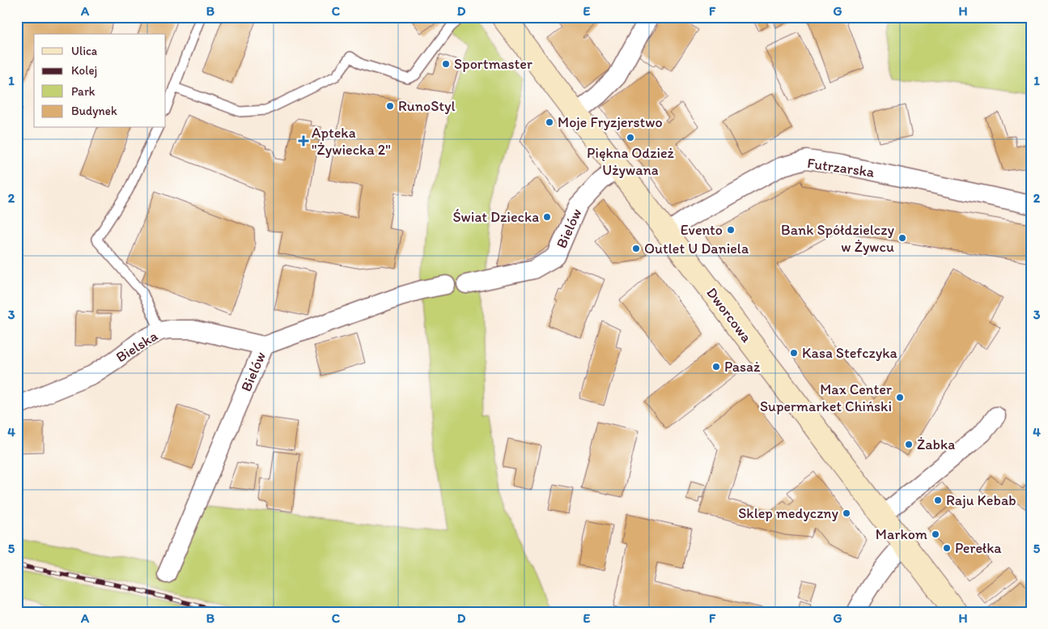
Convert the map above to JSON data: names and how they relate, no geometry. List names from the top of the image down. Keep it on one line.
{"streets":{"street":["Futrzarska","Bielów","Dworcowa","Bielska"]},"crossings":[["Futrzarska","Dworcowa"],["Bielów","Dworcowa"],["Bielów","Bielska"]],"places":{"other":["Sportmaster","RunoStyl","Moje Fryzjerstwo","Piękna Odzież Używana","Świat Dziecka","Evento","Bank Spółdzielczy w Żywcu","Outlet U Daniela","Kasa Stefczyka","Pasaż","Max Center Supermarket Chiński","Żabka","Raju Kebab","Sklep medyczny","Markom","Perełka"],"health":["Apteka \"Żywiecka 2\""]},"legend":["Ulica","Kolej","Park","Budynek"],"grid":{"columns":["A","B","C","D","E","F","G","H"],"rows":["1","2","3","4","5"]}}
